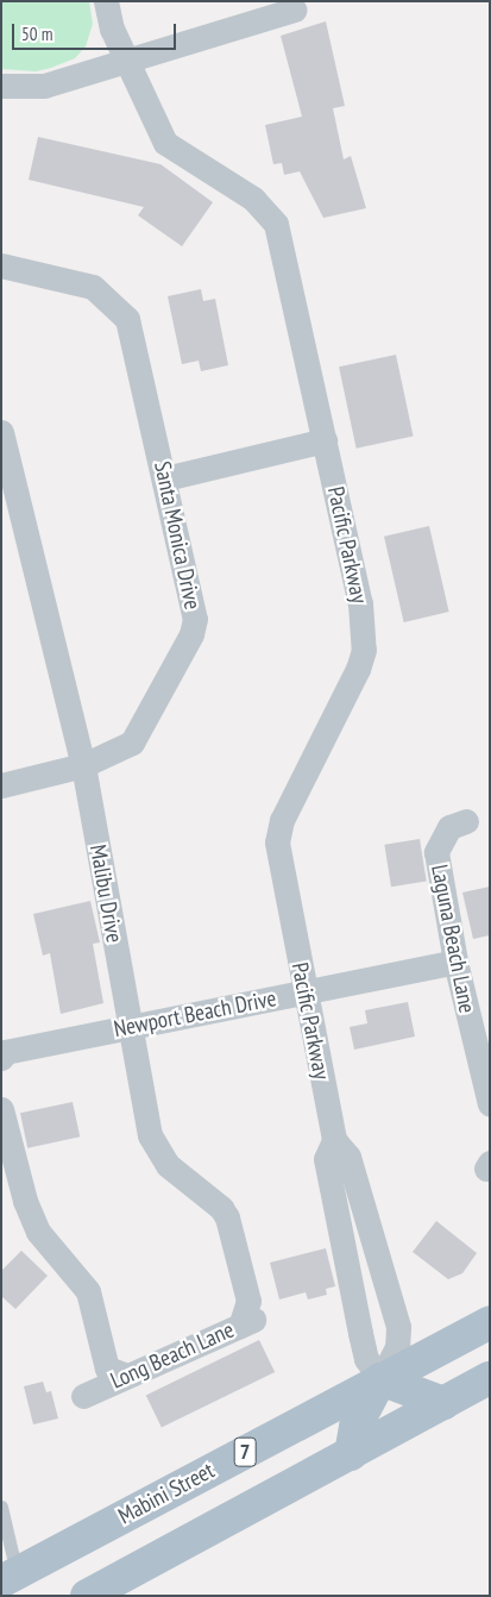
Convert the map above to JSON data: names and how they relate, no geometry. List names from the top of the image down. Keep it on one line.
{"streets":{"main road":["7","Mabini Street"],"street":["Santa Monica Drive","Pacific Parkway","Malibu Drive","Laguna Beach Lane","Newport Beach Drive","Long Beach Lane"]},"crossings":[["Santa Monica Drive","Malibu Drive"],["Pacific Parkway","Newport Beach Drive"],["Pacific Parkway","Mabini Street"],["Malibu Drive","Newport Beach Drive"],["Malibu Drive","Long Beach Lane"],["Laguna Beach Lane","Newport Beach Drive"]],"scale_bar":"50 m"}
